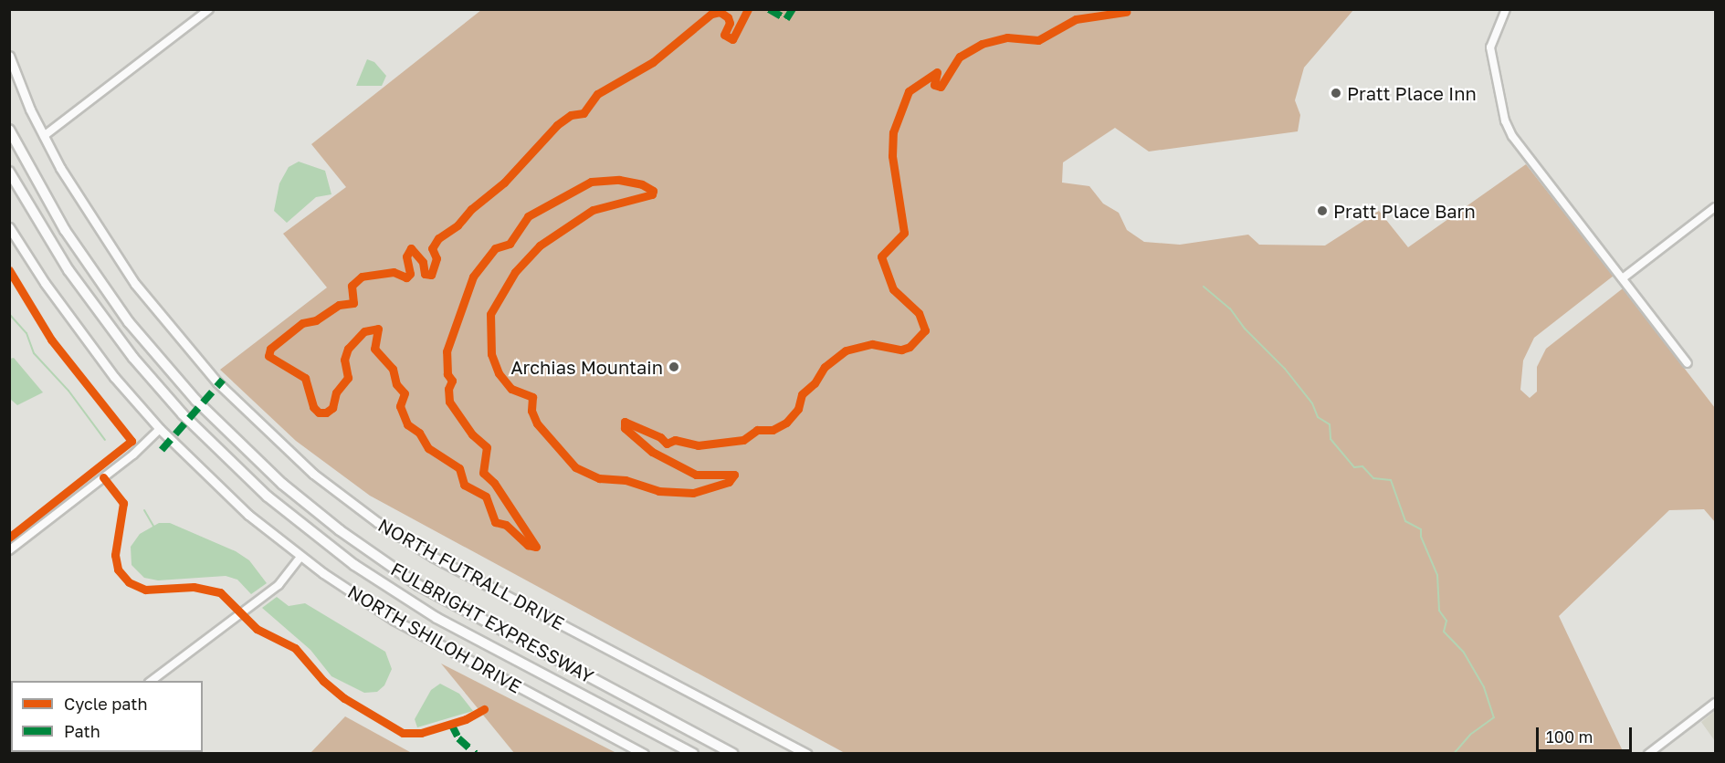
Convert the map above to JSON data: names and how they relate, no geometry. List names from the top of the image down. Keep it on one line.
{"streets":{"highway":["FULBRIGHT EXPRESSWAY"],"main road":["NORTH FUTRALL DRIVE","NORTH SHILOH DRIVE"]},"places":["Pratt Place Inn","Pratt Place Barn","Archias Mountain"],"legend":["Cycle path","Path"],"scale_bar":"100 m"}
